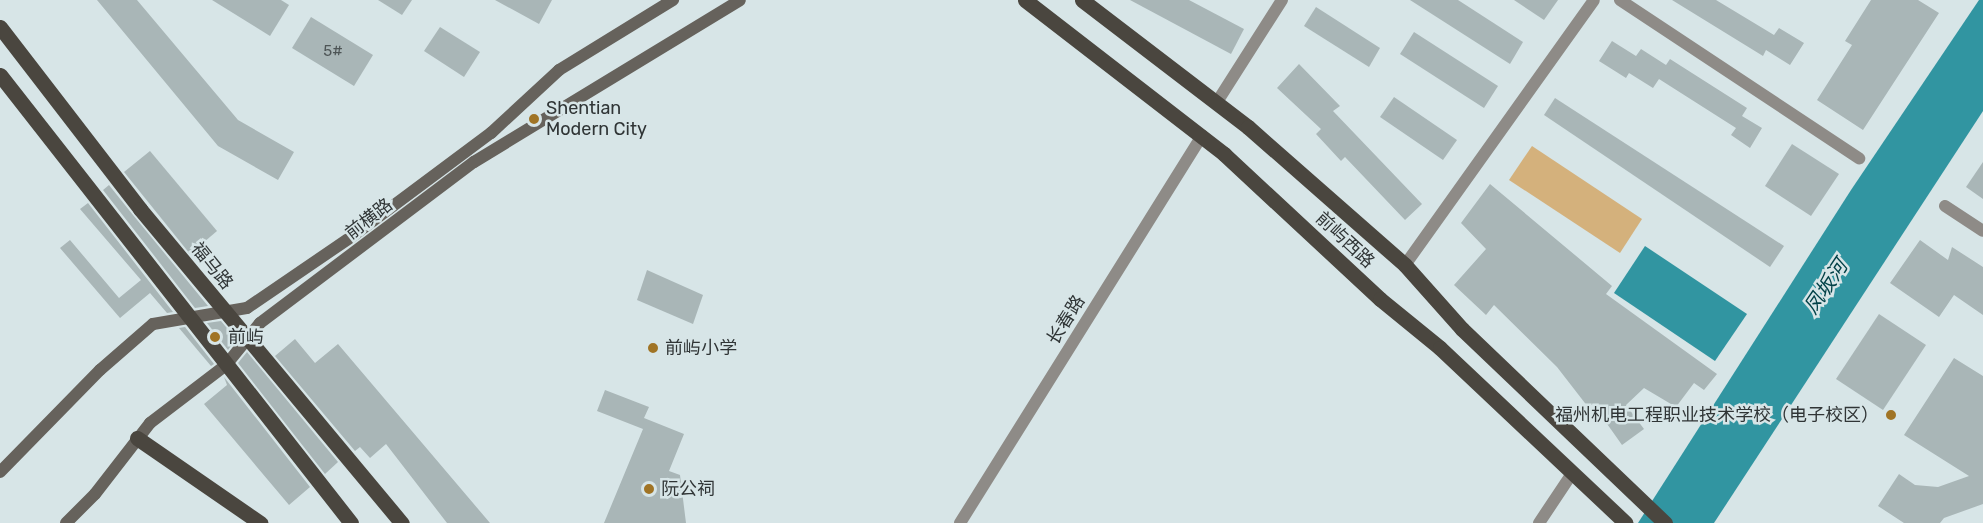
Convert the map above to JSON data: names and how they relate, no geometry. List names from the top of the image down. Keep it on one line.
{"streets":{"main road":["前横路","前屿西路","福马路"],"street":["长春路"]},"crossings":[["前横路","福马路"],["前屿西路","长春路"]],"water":["凤坂河"],"places":["Shentian Modern City","前屿","前屿小学","福州机电工程职业技术学校（电子校区）","阮公祠"],"house_numbers":["5#"]}
